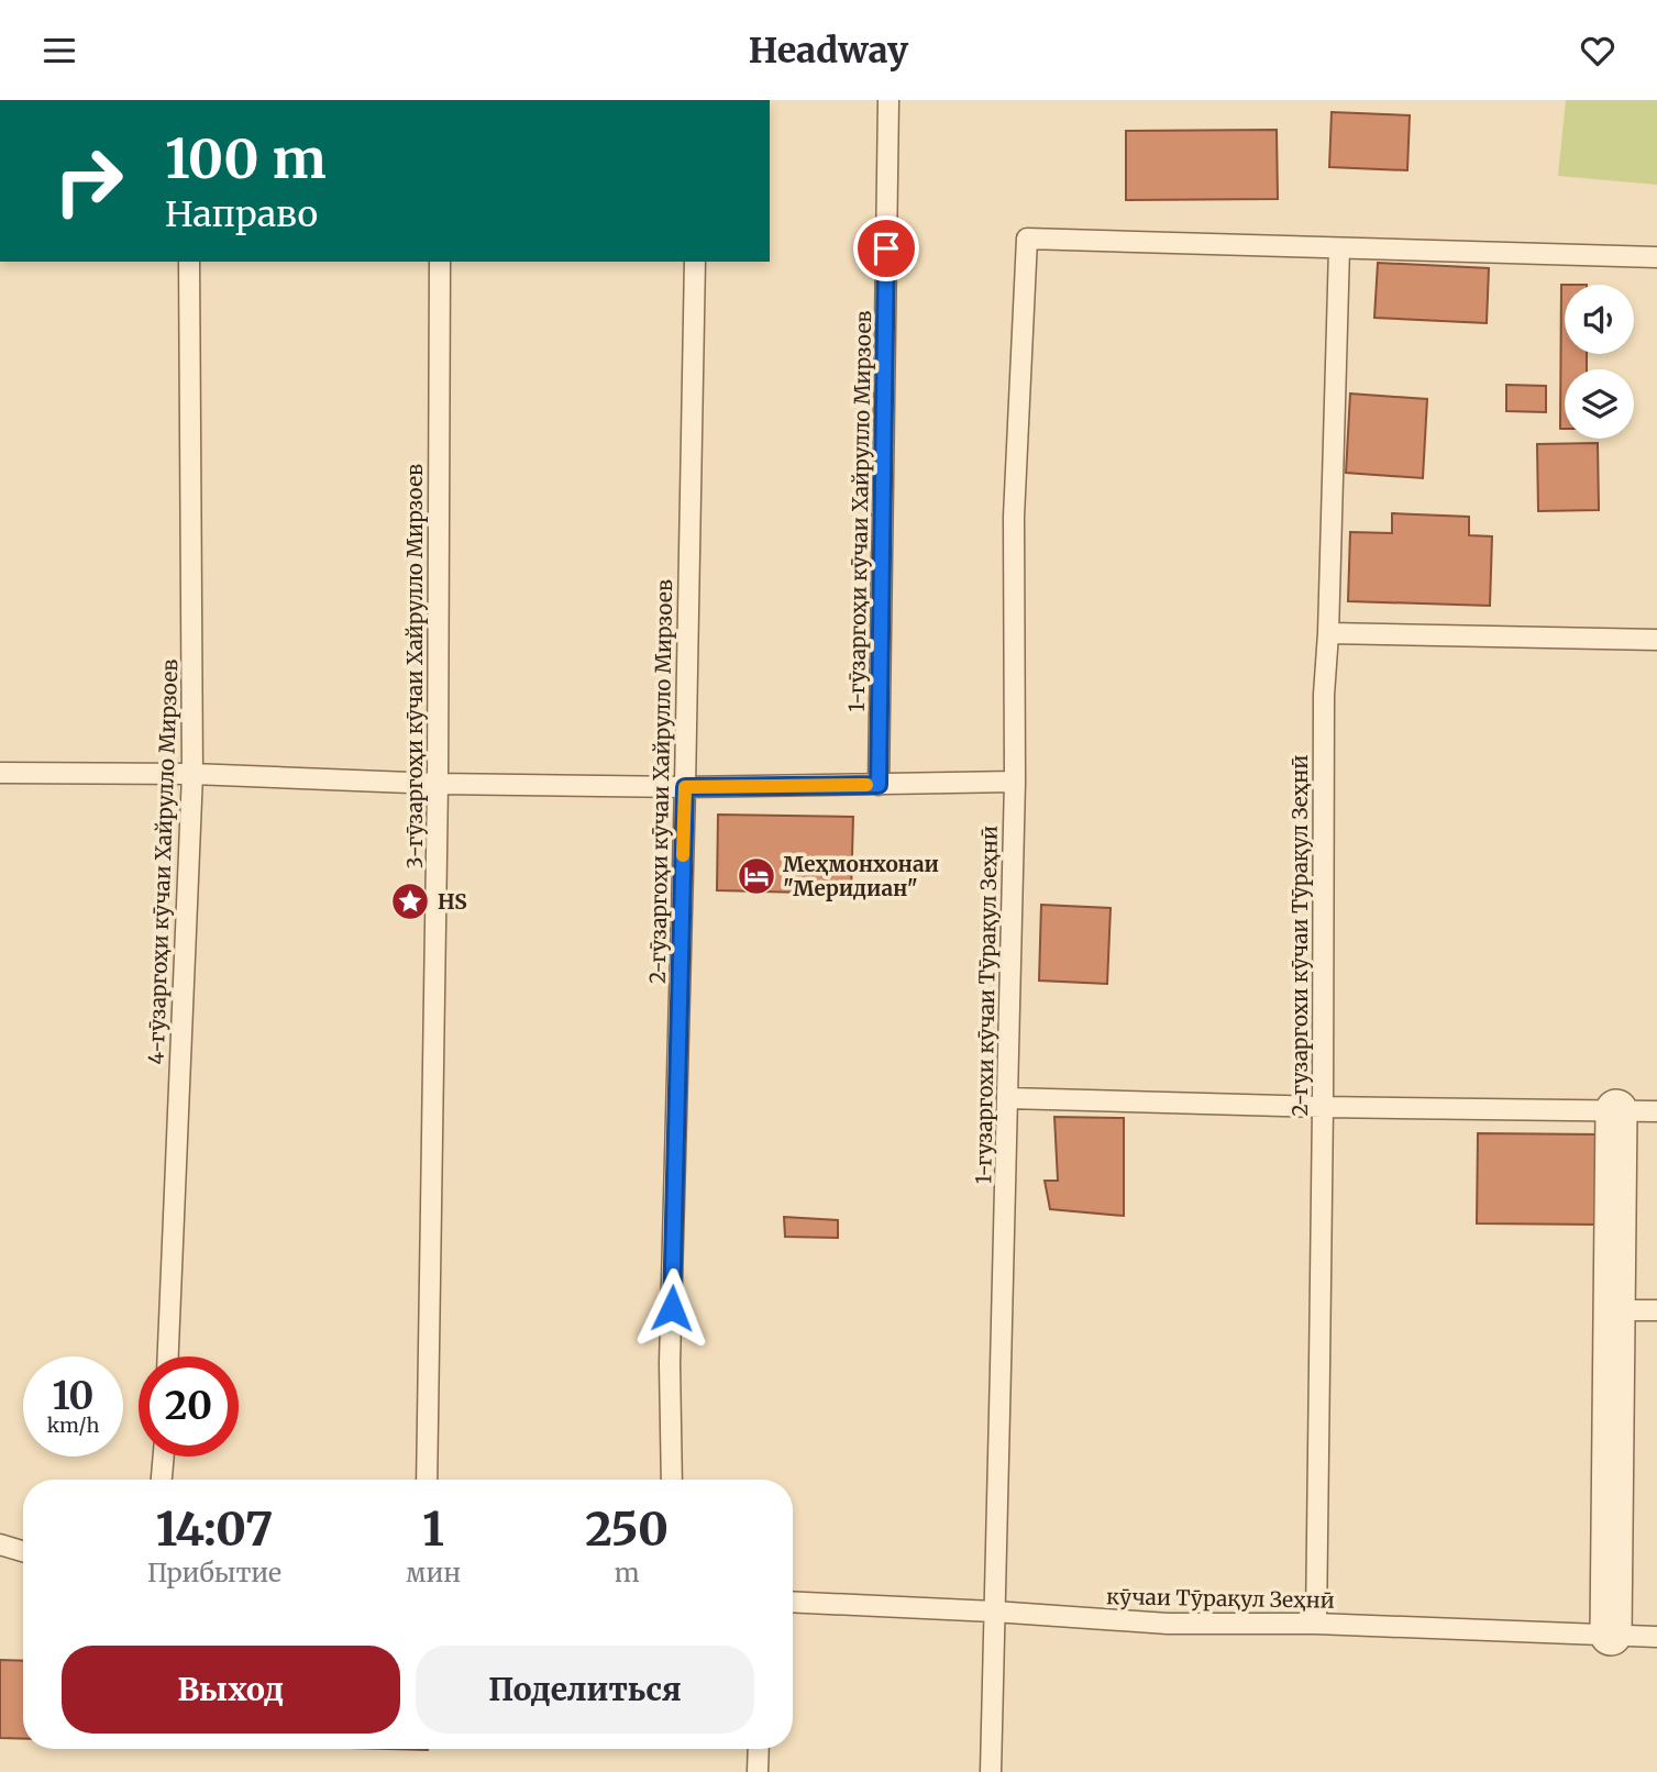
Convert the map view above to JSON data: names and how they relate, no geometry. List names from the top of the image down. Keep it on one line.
{"streets":{"lane":["1-гӯзаргоҳи кӯчаи Хайрулло Мирзоев","3-гӯзаргоҳи кӯчаи Хайрулло Мирзоев","2-гӯзаргоҳи кӯчаи Хайрулло Мирзоев","4-гӯзаргоҳи кӯчаи Хайрулло Мирзоев","2-гузаргохи кӯчаи Тӯрақул Зеҳнӣ","1-гузаргохи кӯчаи Тӯрақул Зеҳнӣ","кӯчаи Тӯрақул Зеҳнӣ"]},"crossings":[["2-гузаргохи кӯчаи Тӯрақул Зеҳнӣ","1-гузаргохи кӯчаи Тӯрақул Зеҳнӣ"],["2-гузаргохи кӯчаи Тӯрақул Зеҳнӣ","кӯчаи Тӯрақул Зеҳнӣ"],["1-гузаргохи кӯчаи Тӯрақул Зеҳнӣ","кӯчаи Тӯрақул Зеҳнӣ"]],"places":{"hotel":["Меҳмонхонаи \"Меридиан\""],"place":["HS"]},"page":{"header":"Headway","turn":["100 m","Направо"],"speed":"10 km/h","limit":"20","eta":["14:07","Прибытие","1","мин","250","m"],"buttons":["Выход","Поделиться"]}}
